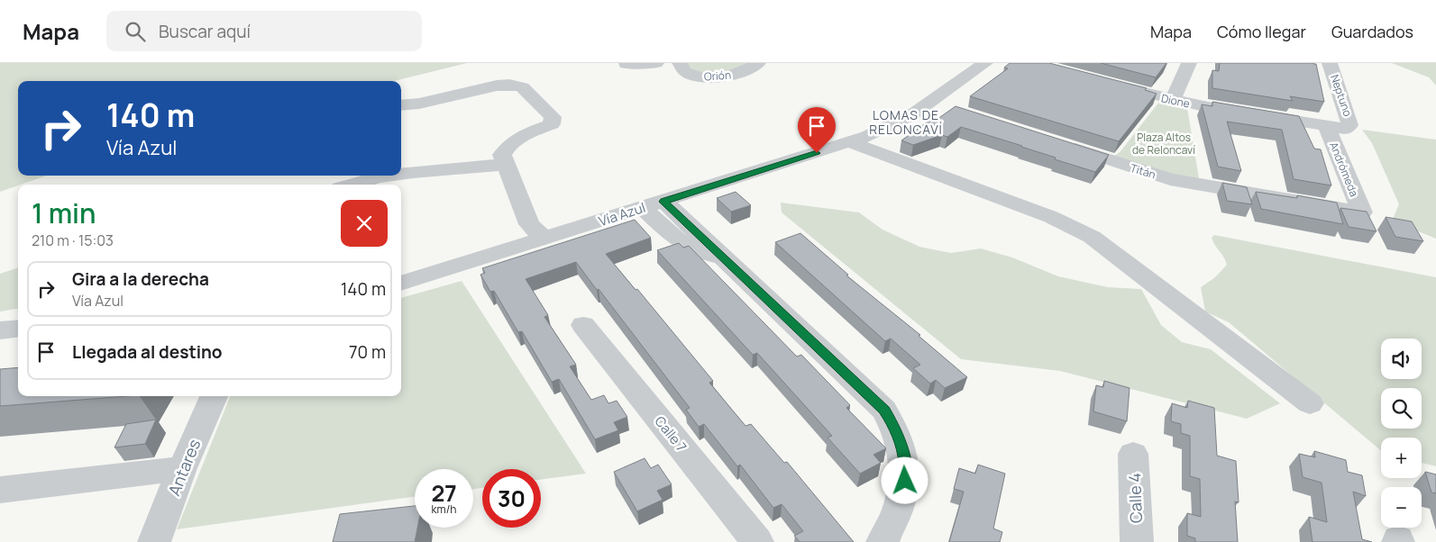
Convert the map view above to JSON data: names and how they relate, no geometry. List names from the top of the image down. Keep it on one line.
{"streets":{"street":["Orión","Neptuno","Dione","Andrómeda","Titán","Vía Azul","Calle 7","Antares","Calle 4"]},"crossings":[["Neptuno","Dione"],["Dione","Andrómeda"],["Andrómeda","Titán"]],"districts":["LOMAS DE RELONCAVÍ"],"parks":["Plaza Altos de Reloncaví"],"page":{"header":"Mapa","search":"Buscar aquí","nav":["Mapa","Cómo llegar","Guardados"],"turn":["140 m","Vía Azul"],"heading":["1 min","210 m · 15:03"],"list":[{"name":"Gira a la derecha","note":"Vía Azul","value":"140 m"},{"name":"Llegada al destino","value":"70 m"}],"map_buttons":["+","−"],"speed":"27 km/h","limit":"30"}}
